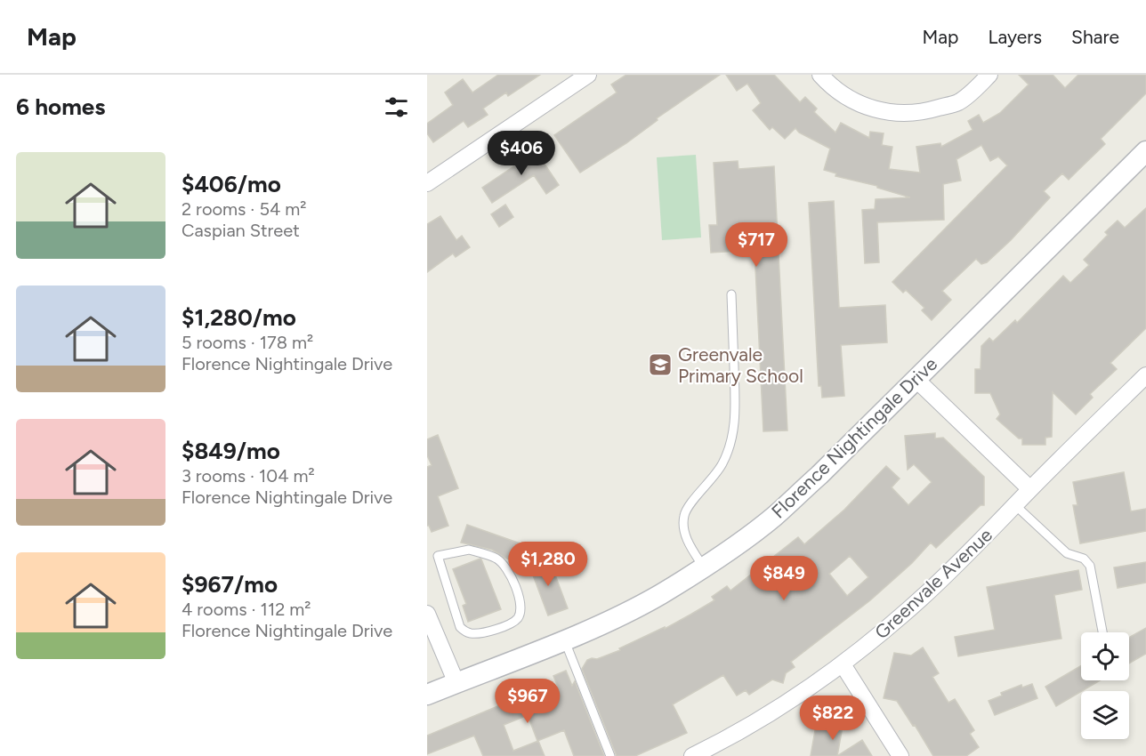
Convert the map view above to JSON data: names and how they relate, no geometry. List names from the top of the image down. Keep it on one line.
{"streets":{"street":["Florence Nightingale Drive","Greenvale Avenue"]},"places":{"school or university":["Greenvale Primary School"]},"page":{"header":"Map","nav":["Map","Layers","Share"],"heading":"6 homes","price":["$406","$717","$1,280","$849","$967","$822"],"list":[{"name":"$406/mo","note":"2 rooms · 54 m² · Caspian Street"},{"name":"$1,280/mo","note":"5 rooms · 178 m² · Florence Nightingale Drive"},{"name":"$849/mo","note":"3 rooms · 104 m² · Florence Nightingale Drive"},{"name":"$967/mo","note":"4 rooms · 112 m² · Florence Nightingale Drive"}]}}
